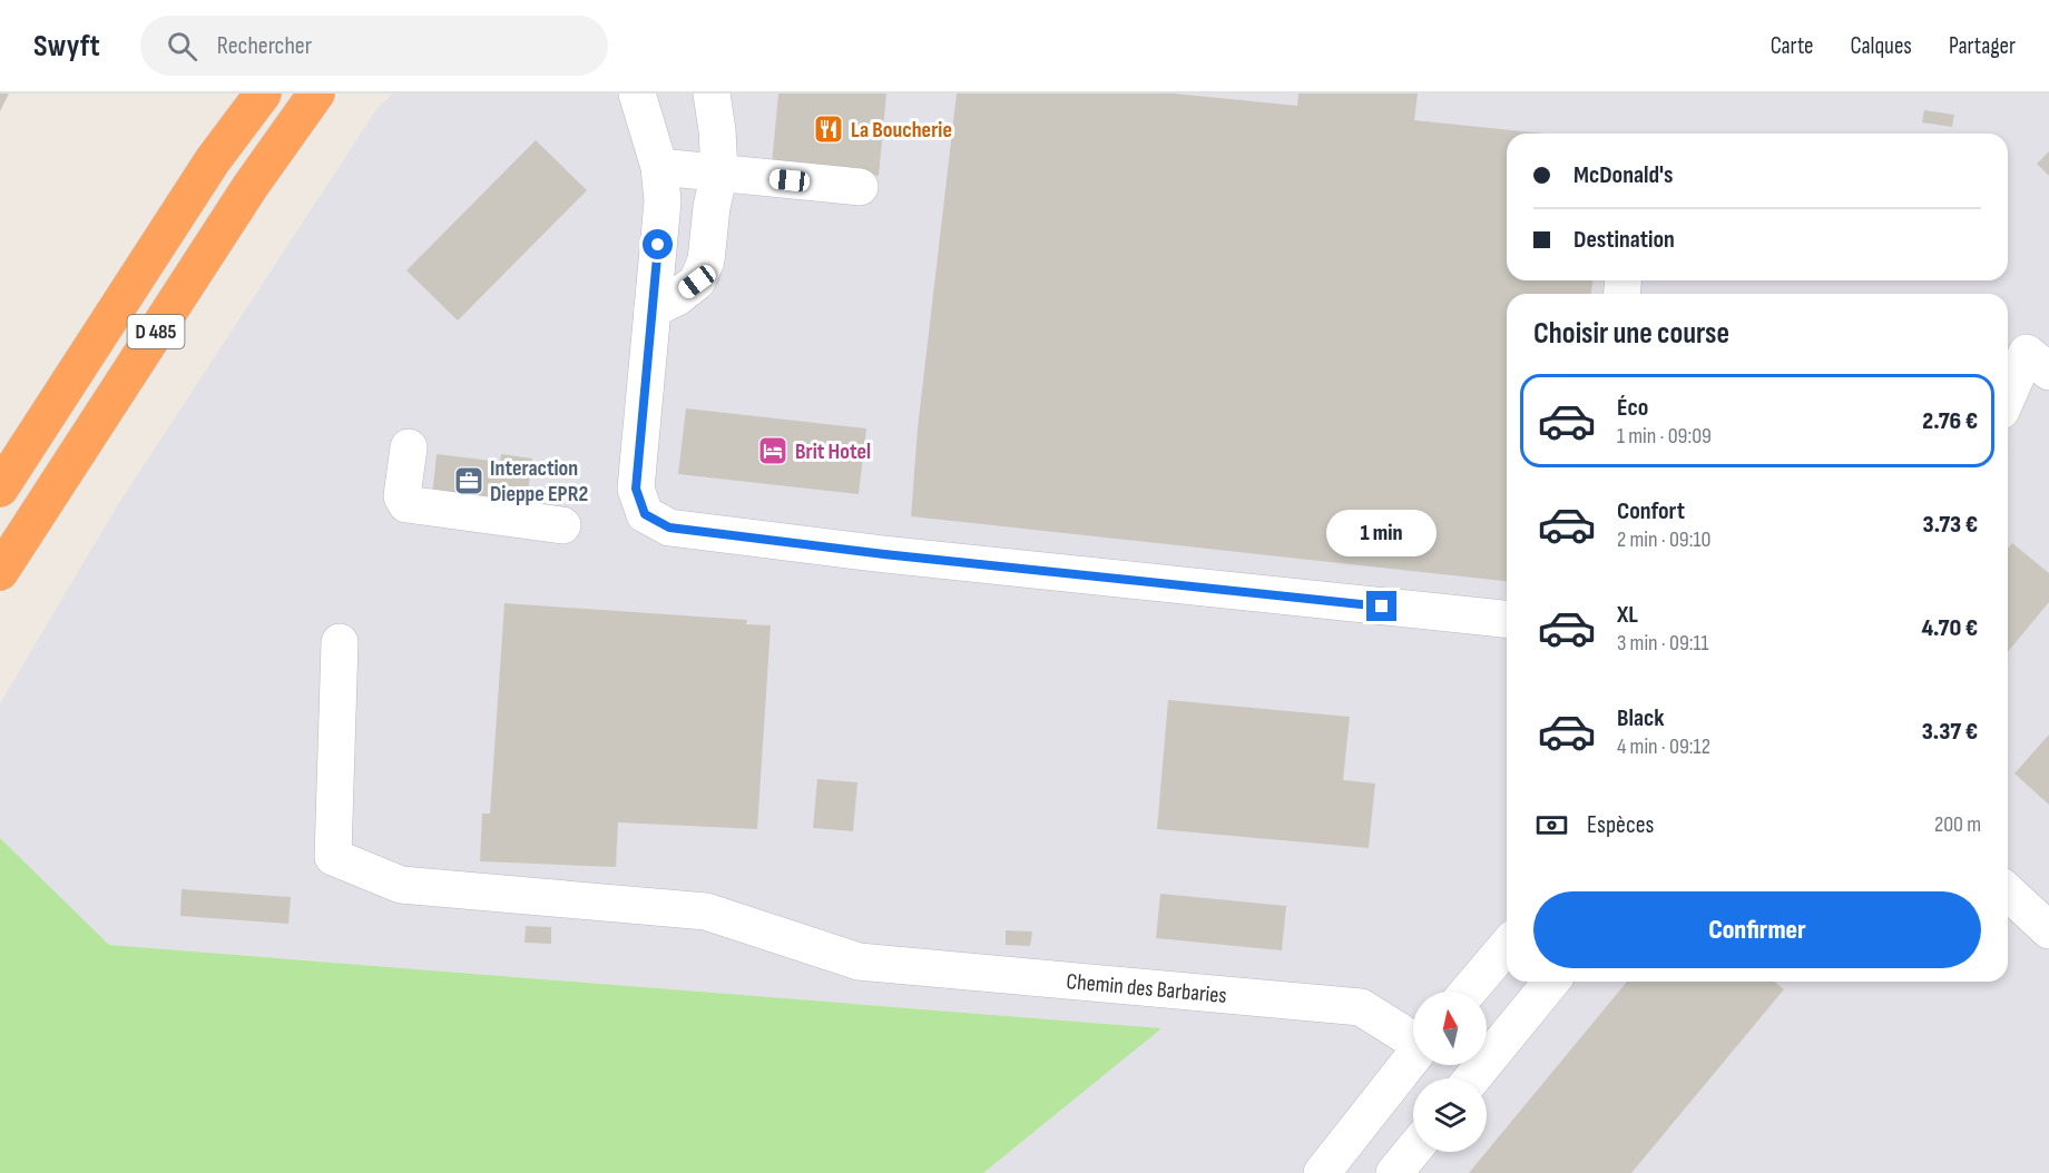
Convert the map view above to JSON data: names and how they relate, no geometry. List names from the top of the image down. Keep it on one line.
{"streets":{"highway":["D 485"],"street":["Chemin des Barbaries"]},"places":{"restaurant":["La Boucherie"],"hotel":["Brit Hotel"],"office":["Interaction Dieppe EPR2"]},"north":"top","page":{"header":"Swyft","search":"Rechercher","nav":["Carte","Calques","Partager"],"banner":["McDonald's","Destination"],"heading":"Choisir une course","list":[{"name":"Éco","note":"1 min · 09:09","value":"2.76 €"},{"name":"Confort","note":"2 min · 09:10","value":"3.73 €"},{"name":"XL","note":"3 min · 09:11","value":"4.70 €"},{"name":"Black","note":"4 min · 09:12","value":"3.37 €"}],"bubble":"1 min","pay":["Espèces","200 m"],"buttons":"Confirmer"}}
